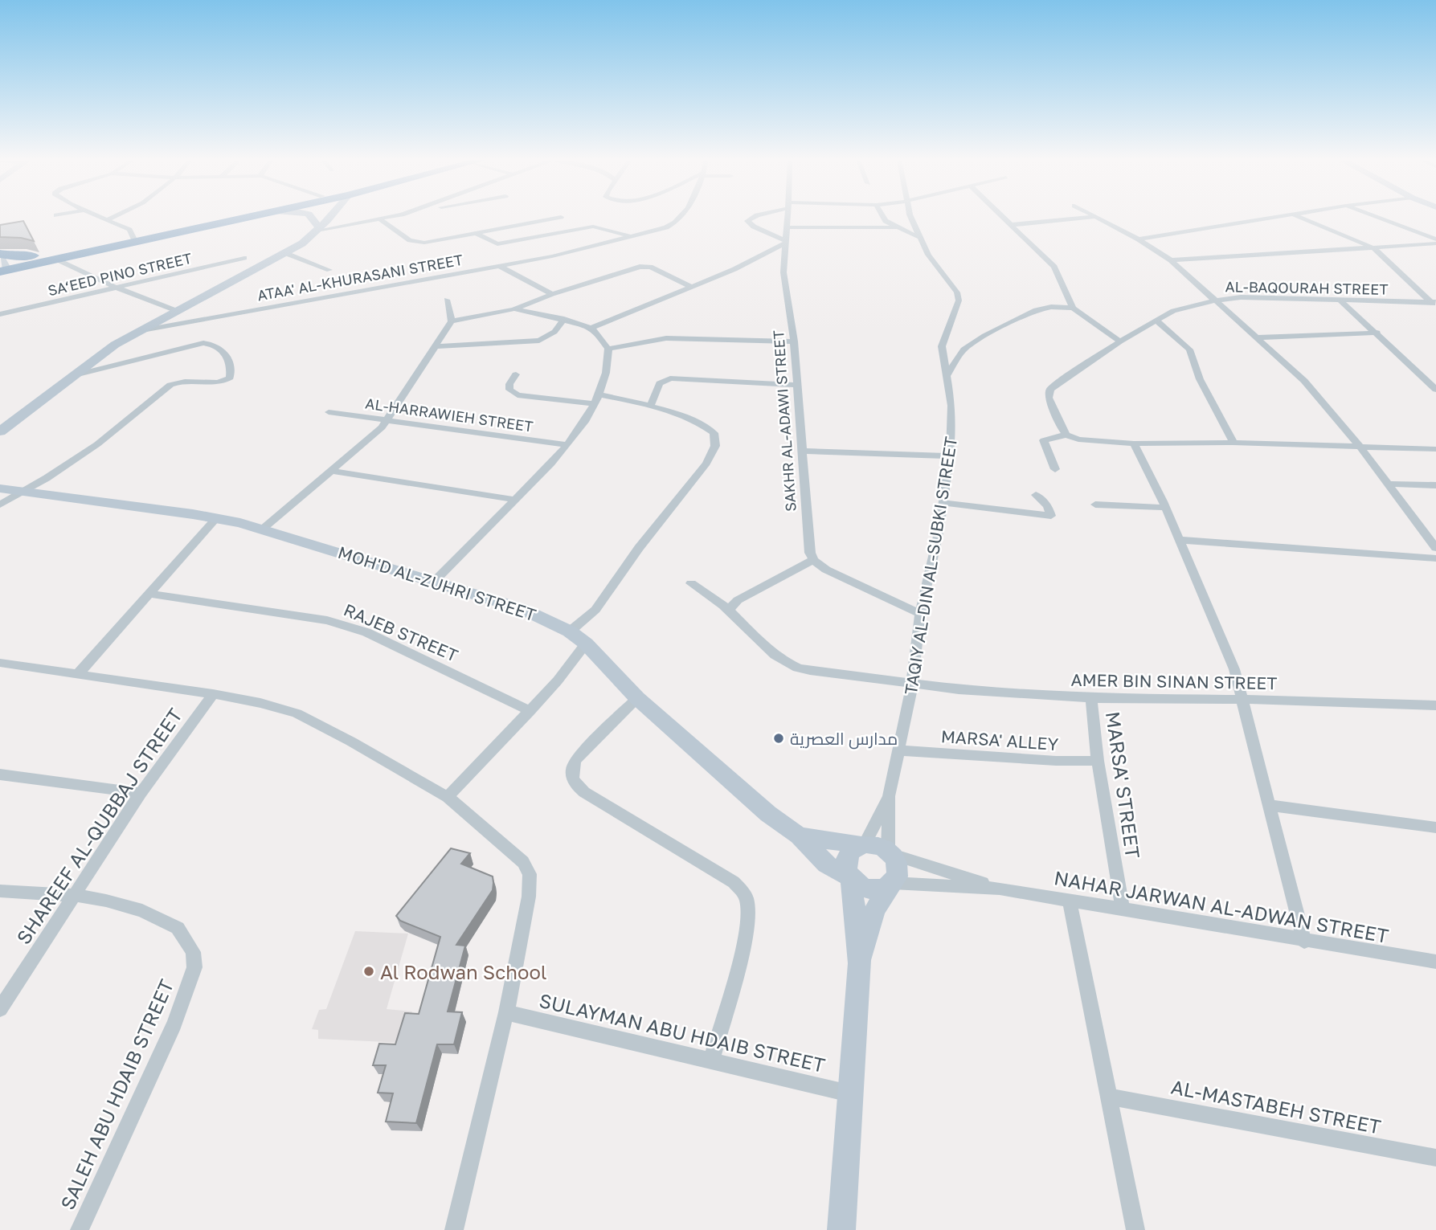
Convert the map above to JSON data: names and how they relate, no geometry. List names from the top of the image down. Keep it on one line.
{"streets":{"street":["SA‘EED PINO STREET","ATAA' AL-KHURASANI STREET","AL-BAQOURAH STREET","AL-HARRAWIEH STREET","SAKHR AL-ADAWI STREET","TAQIY AL-DIN AL-SUBKI STREET","MOH'D AL-ZUHRI STREET","RAJEB STREET","AMER BIN SINAN STREET","MARSA' ALLEY","MARSA' STREET","SHAREEF AL-QUBBAJ STREET","NAHAR JARWAN AL-ADWAN STREET","SULAYMAN ABU HDAIB STREET","SALEH ABU HDAIB STREET","AL-MASTABEH STREET"]},"crossings":[["TAQIY AL-DIN AL-SUBKI STREET","MOH'D AL-ZUHRI STREET"],["TAQIY AL-DIN AL-SUBKI STREET","AMER BIN SINAN STREET"],["TAQIY AL-DIN AL-SUBKI STREET","MARSA' ALLEY"],["TAQIY AL-DIN AL-SUBKI STREET","NAHAR JARWAN AL-ADWAN STREET"],["MOH'D AL-ZUHRI STREET","NAHAR JARWAN AL-ADWAN STREET"],["AMER BIN SINAN STREET","MARSA' STREET"],["MARSA' ALLEY","MARSA' STREET"],["MARSA' STREET","NAHAR JARWAN AL-ADWAN STREET"],["SHAREEF AL-QUBBAJ STREET","SALEH ABU HDAIB STREET"]],"places":["مدارس العصرية","Al Rodwan School"]}
